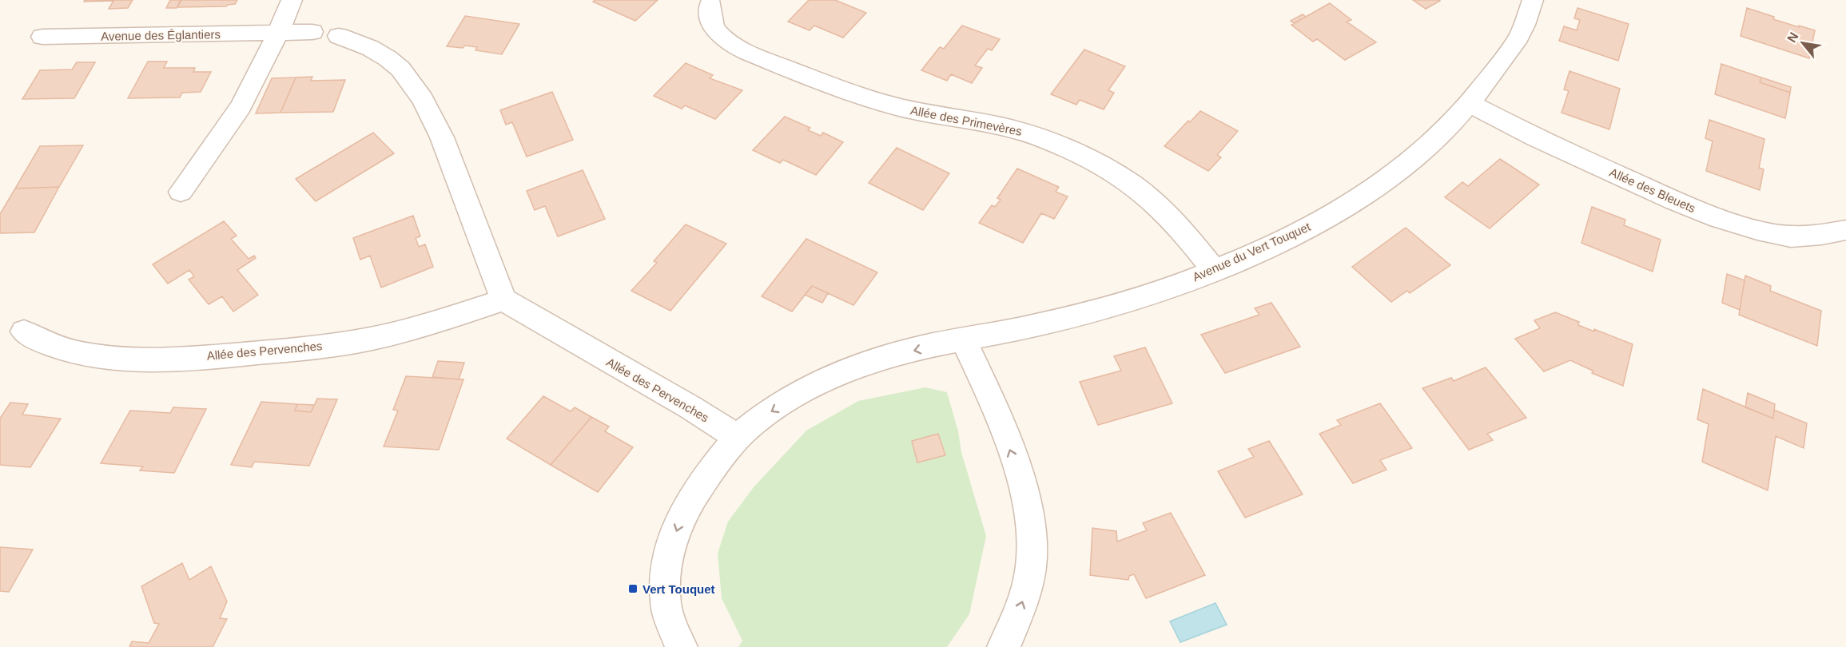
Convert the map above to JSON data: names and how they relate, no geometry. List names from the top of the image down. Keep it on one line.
{"streets":{"street":["Avenue des Églantiers","Allée des Primevères","Allée des Bleuets","Avenue du Vert Touquet","Allée des Pervenches"]},"crossings":[["Allée des Primevères","Avenue du Vert Touquet"],["Allée des Bleuets","Avenue du Vert Touquet"],["Avenue du Vert Touquet","Allée des Pervenches"]],"one_way":["Avenue du Vert Touquet"],"places":{"transit":["Vert Touquet"]},"north":"top left"}
